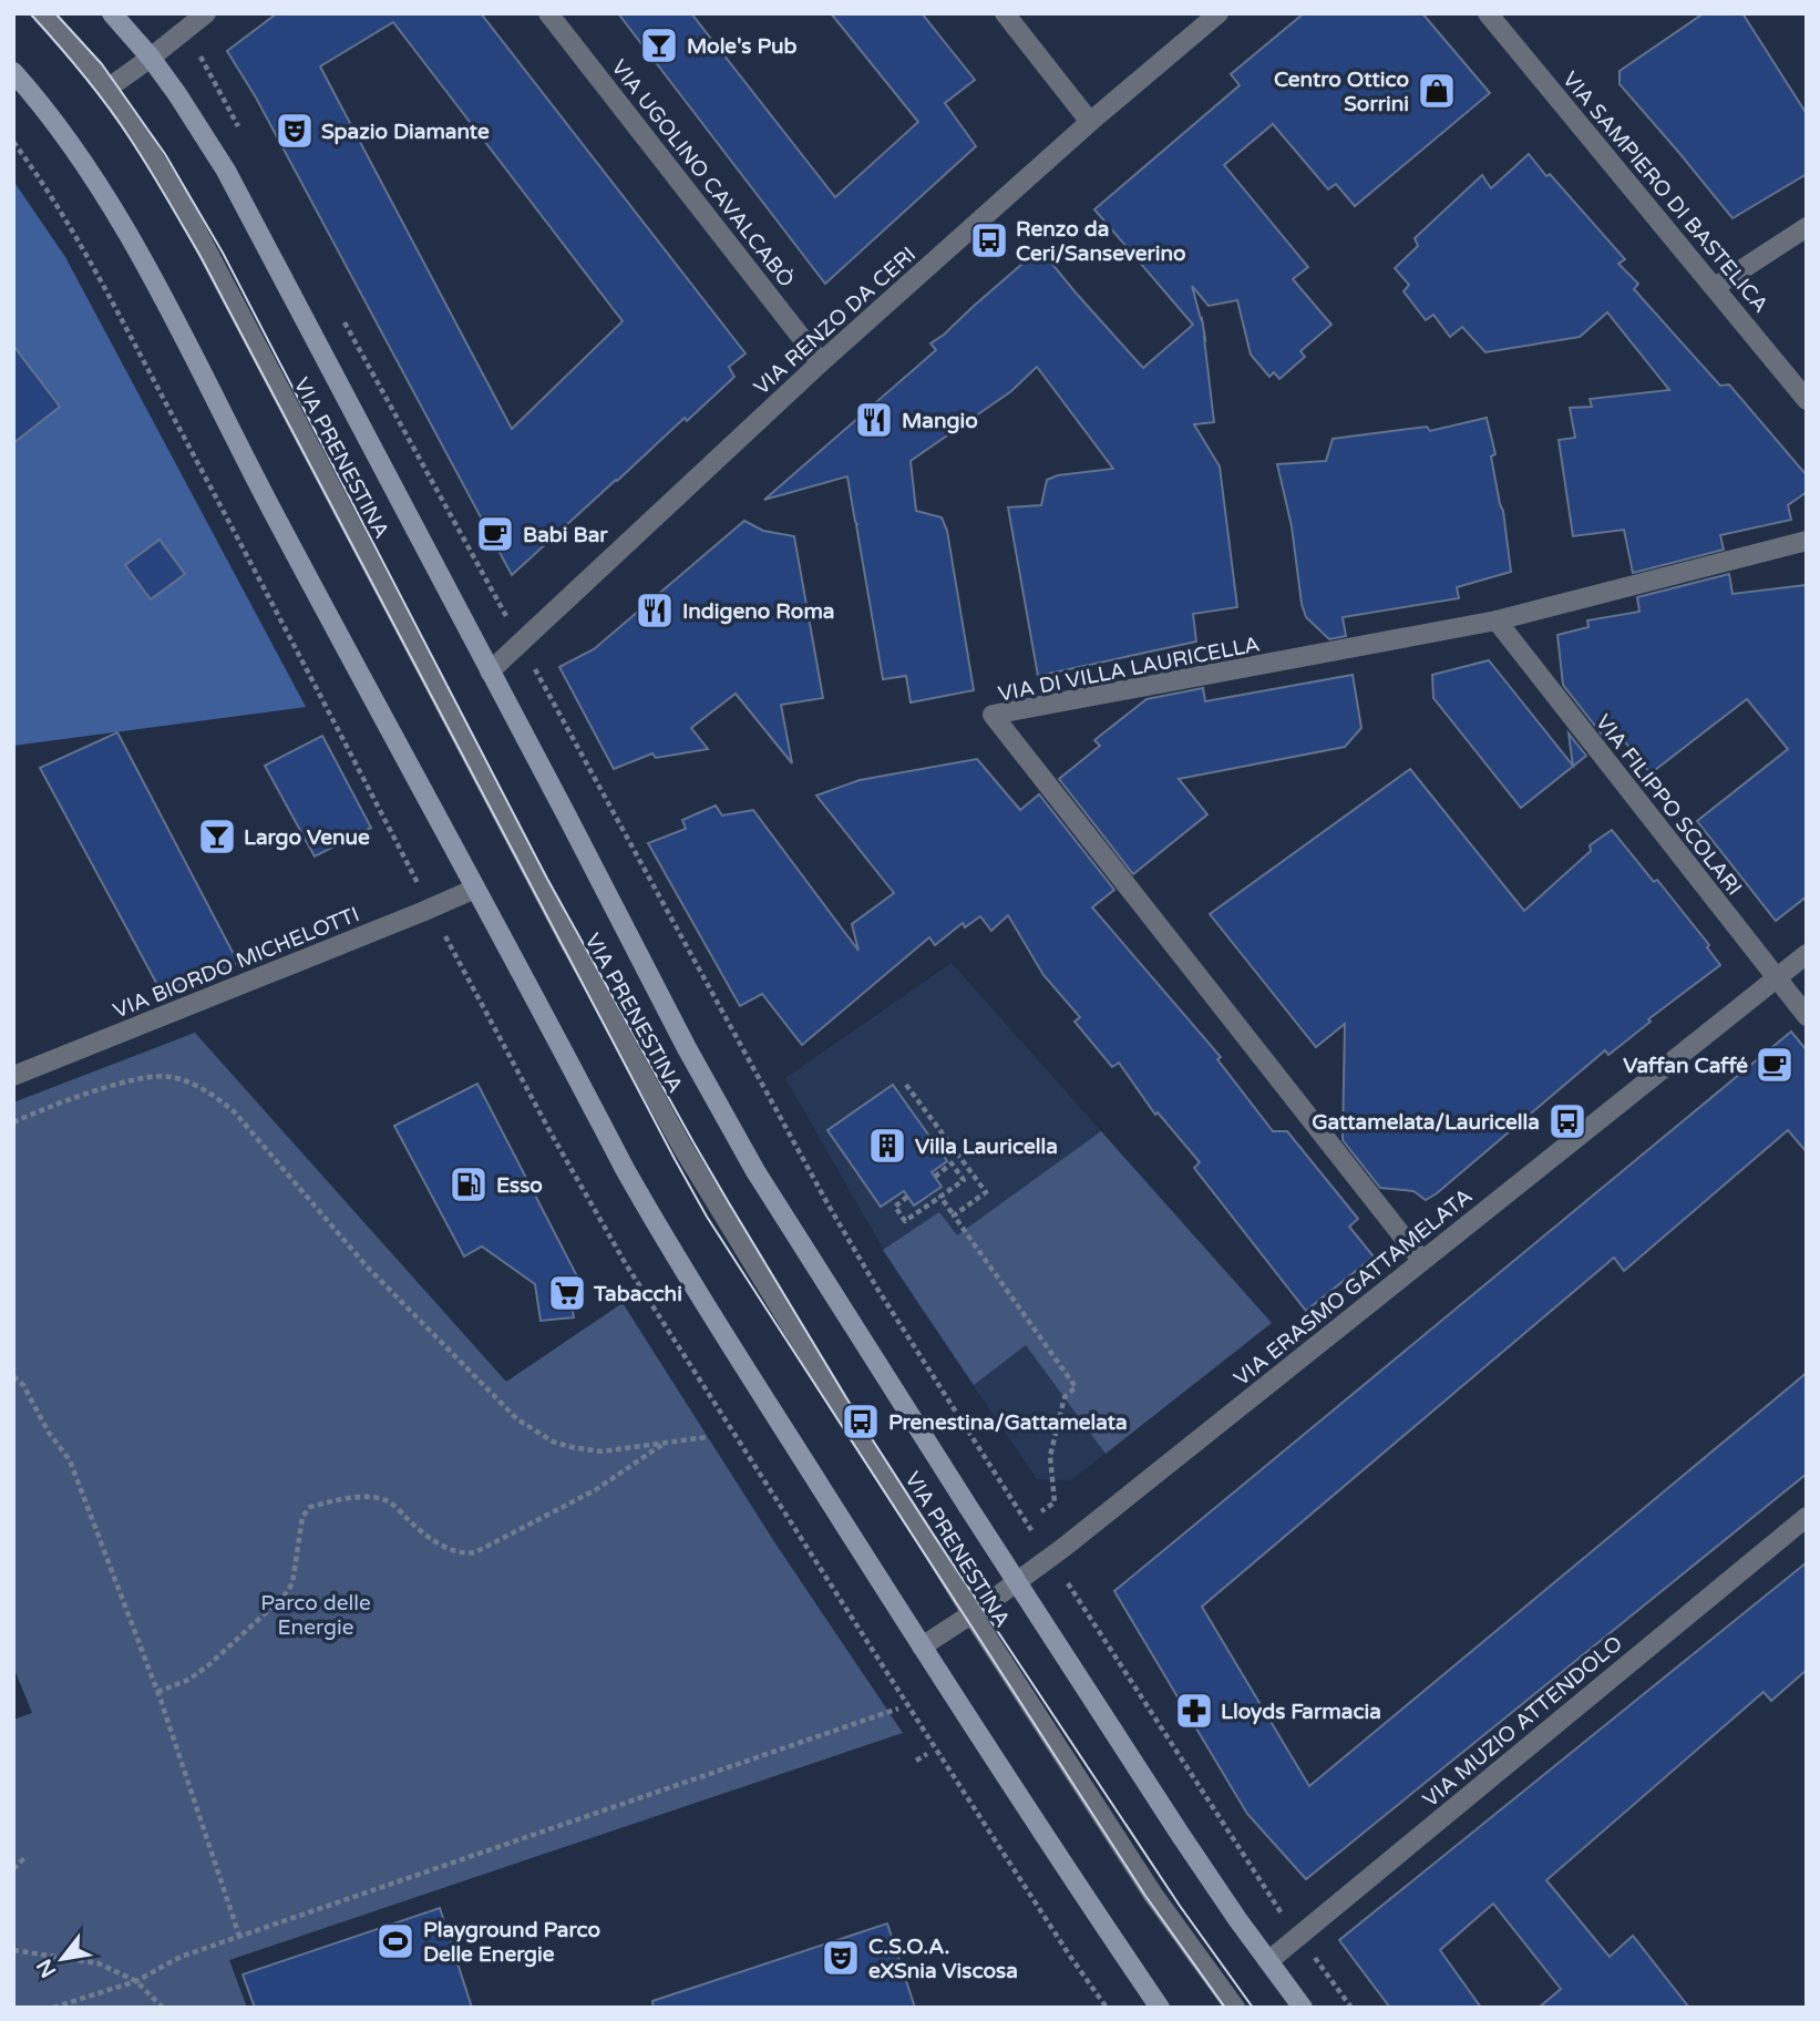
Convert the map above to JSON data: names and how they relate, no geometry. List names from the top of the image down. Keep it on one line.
{"streets":{"main road":["VIA PRENESTINA"],"street":["VIA UGOLINO CAVALCABÒ","VIA SAMPIERO DI BASTELICA","VIA RENZO DA CERI","VIA DI VILLA LAURICELLA","VIA FILIPPO SCOLARI","VIA BIORDO MICHELOTTI","VIA ERASMO GATTAMELATA","VIA MUZIO ATTENDOLO"]},"crossings":[["VIA UGOLINO CAVALCABÒ","VIA RENZO DA CERI"],["VIA RENZO DA CERI","VIA PRENESTINA"],["VIA PRENESTINA","VIA ERASMO GATTAMELATA"],["VIA PRENESTINA","VIA MUZIO ATTENDOLO"],["VIA DI VILLA LAURICELLA","VIA FILIPPO SCOLARI"],["VIA DI VILLA LAURICELLA","VIA ERASMO GATTAMELATA"],["VIA FILIPPO SCOLARI","VIA ERASMO GATTAMELATA"]],"parks":["Parco delle Energie"],"places":{"bar":["Mole's Pub","Largo Venue"],"shop":["Centro Ottico Sorrini"],"theatre":["Spazio Diamante","C.S.O.A. eXSnia Viscosa"],"bus stop":["Renzo da Ceri/Sanseverino","Gattamelata/Lauricella","Prenestina/Gattamelata"],"restaurant":["Mangio","Indigeno Roma"],"cafe":["Babi Bar","Vaffan Caffé"],"building":["Villa Lauricella"],"fuel station":["Esso"],"supermarket":["Tabacchi"],"pharmacy":["Lloyds Farmacia"],"sports":["Playground Parco Delle Energie"]},"north":"bottom left"}
